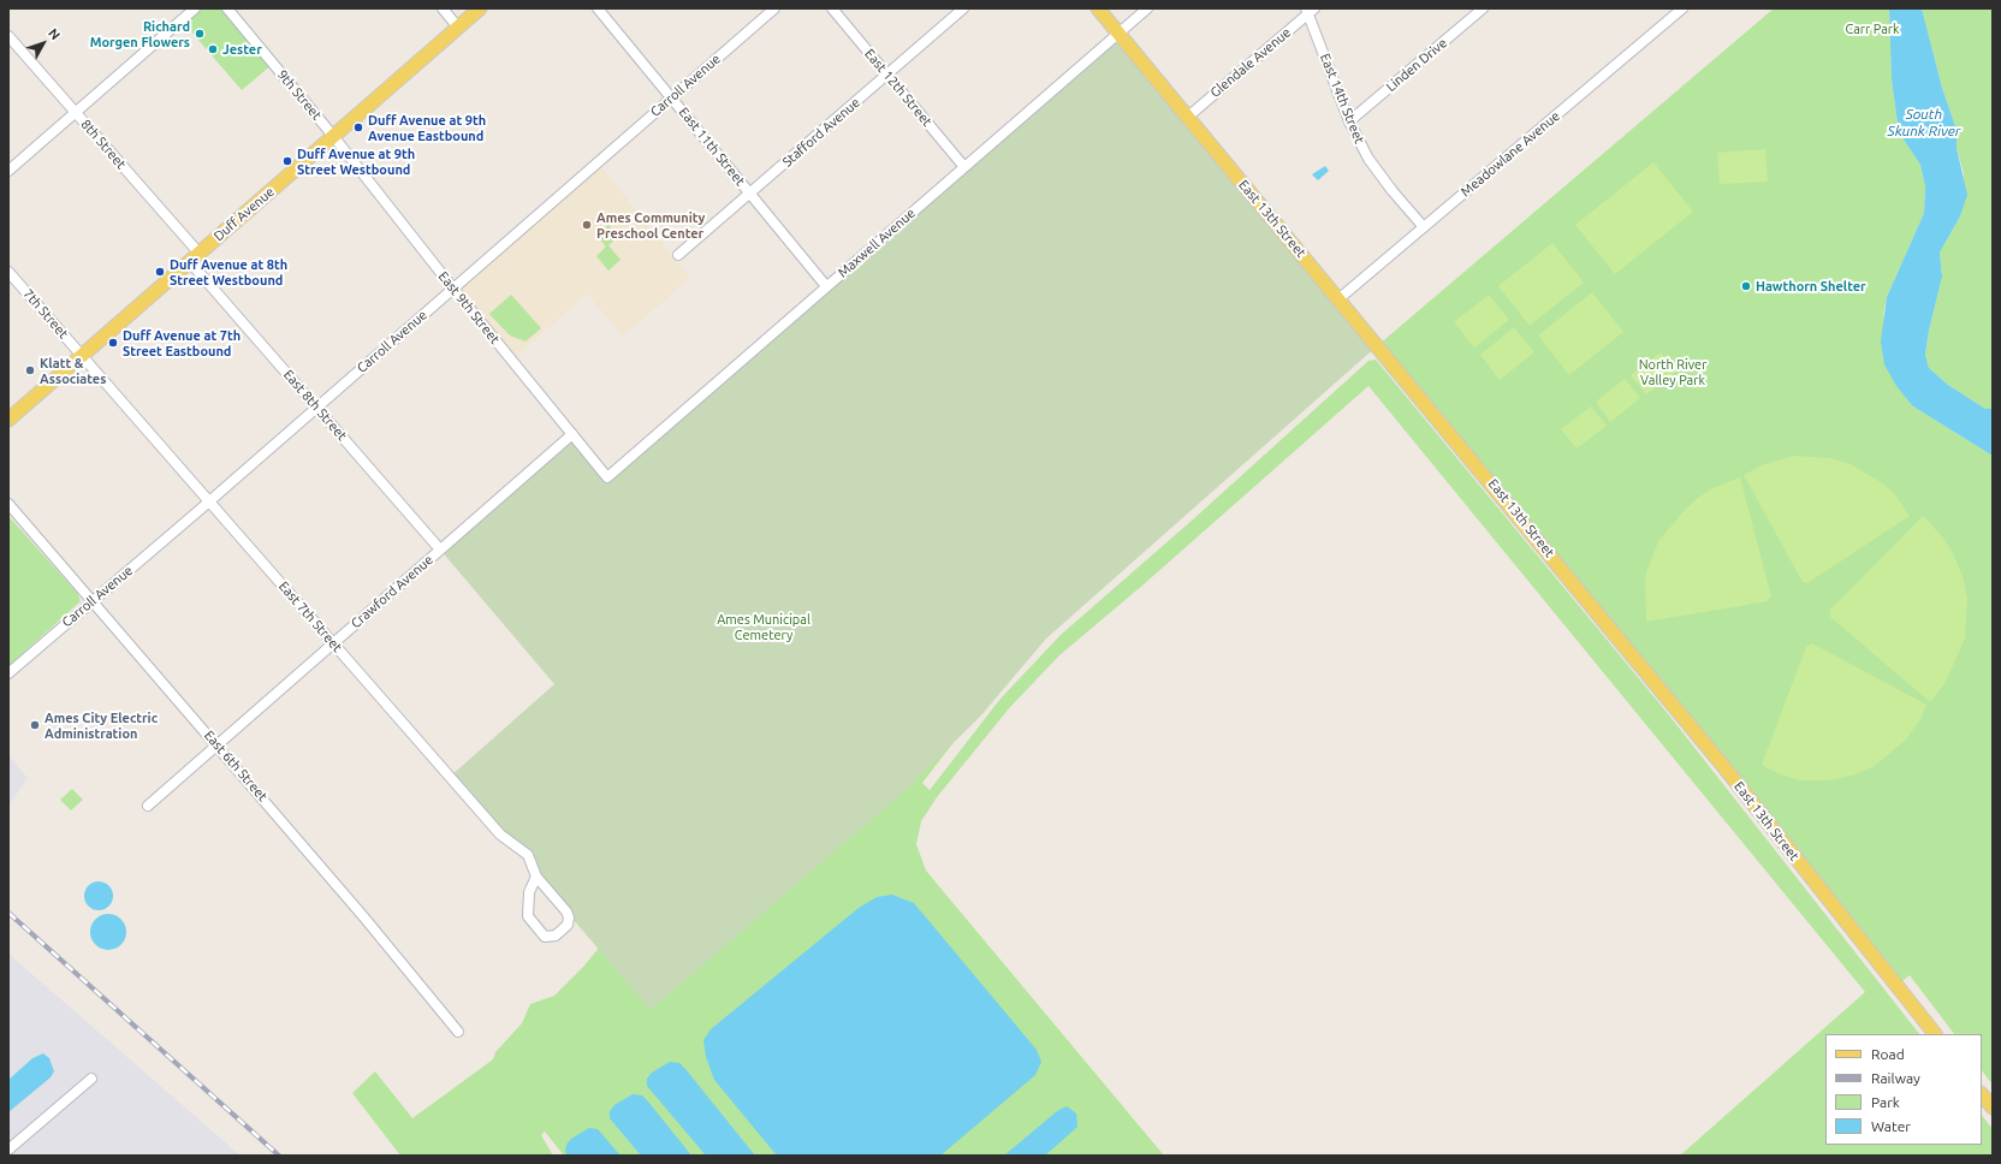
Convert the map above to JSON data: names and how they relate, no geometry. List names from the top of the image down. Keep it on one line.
{"streets":{"main road":["Duff Avenue","East 13th Street"],"street":["Glendale Avenue","Linden Drive","Carroll Avenue","East 12th Street","9th Street","East 14th Street","Stafford Avenue","8th Street","East 11th Street","Meadowlane Avenue","Maxwell Avenue","East 9th Street","7th Street","East 8th Street","Crawford Avenue","East 7th Street","East 6th Street"]},"crossings":[["Glendale Avenue","East 14th Street"],["Glendale Avenue","East 13th Street"],["Linden Drive","East 14th Street"],["Carroll Avenue","East 11th Street"],["Carroll Avenue","East 9th Street"],["Carroll Avenue","East 8th Street"],["Carroll Avenue","East 7th Street"],["Carroll Avenue","East 6th Street"],["East 12th Street","Stafford Avenue"],["East 12th Street","Maxwell Avenue"],["9th Street","Duff Avenue"],["9th Street","East 9th Street"],["East 14th Street","Meadowlane Avenue"],["Stafford Avenue","East 11th Street"],["8th Street","Duff Avenue"],["8th Street","East 8th Street"],["East 11th Street","Maxwell Avenue"],["Meadowlane Avenue","East 13th Street"],["Duff Avenue","East 9th Street"],["Duff Avenue","7th Street"],["Duff Avenue","East 8th Street"],["Duff Avenue","East 7th Street"],["East 13th Street","Maxwell Avenue"],["Maxwell Avenue","East 9th Street"],["East 9th Street","Crawford Avenue"],["7th Street","East 7th Street"],["East 8th Street","Crawford Avenue"],["Crawford Avenue","East 7th Street"],["Crawford Avenue","East 6th Street"]],"water":["South Skunk River"],"parks":["Carr Park","North River Valley Park","Ames Municipal Cemetery"],"places":["Richard Morgen Flowers","Jester","Duff Avenue at 9th Avenue Eastbound","Duff Avenue at 9th Street Westbound","Ames Community Preschool Center","Duff Avenue at 8th Street Westbound","Hawthorn Shelter","Duff Avenue at 7th Street Eastbound","Klatt & Associates","Ames City Electric Administration"],"legend":["Road","Railway","Park","Water"],"north":"top right"}
